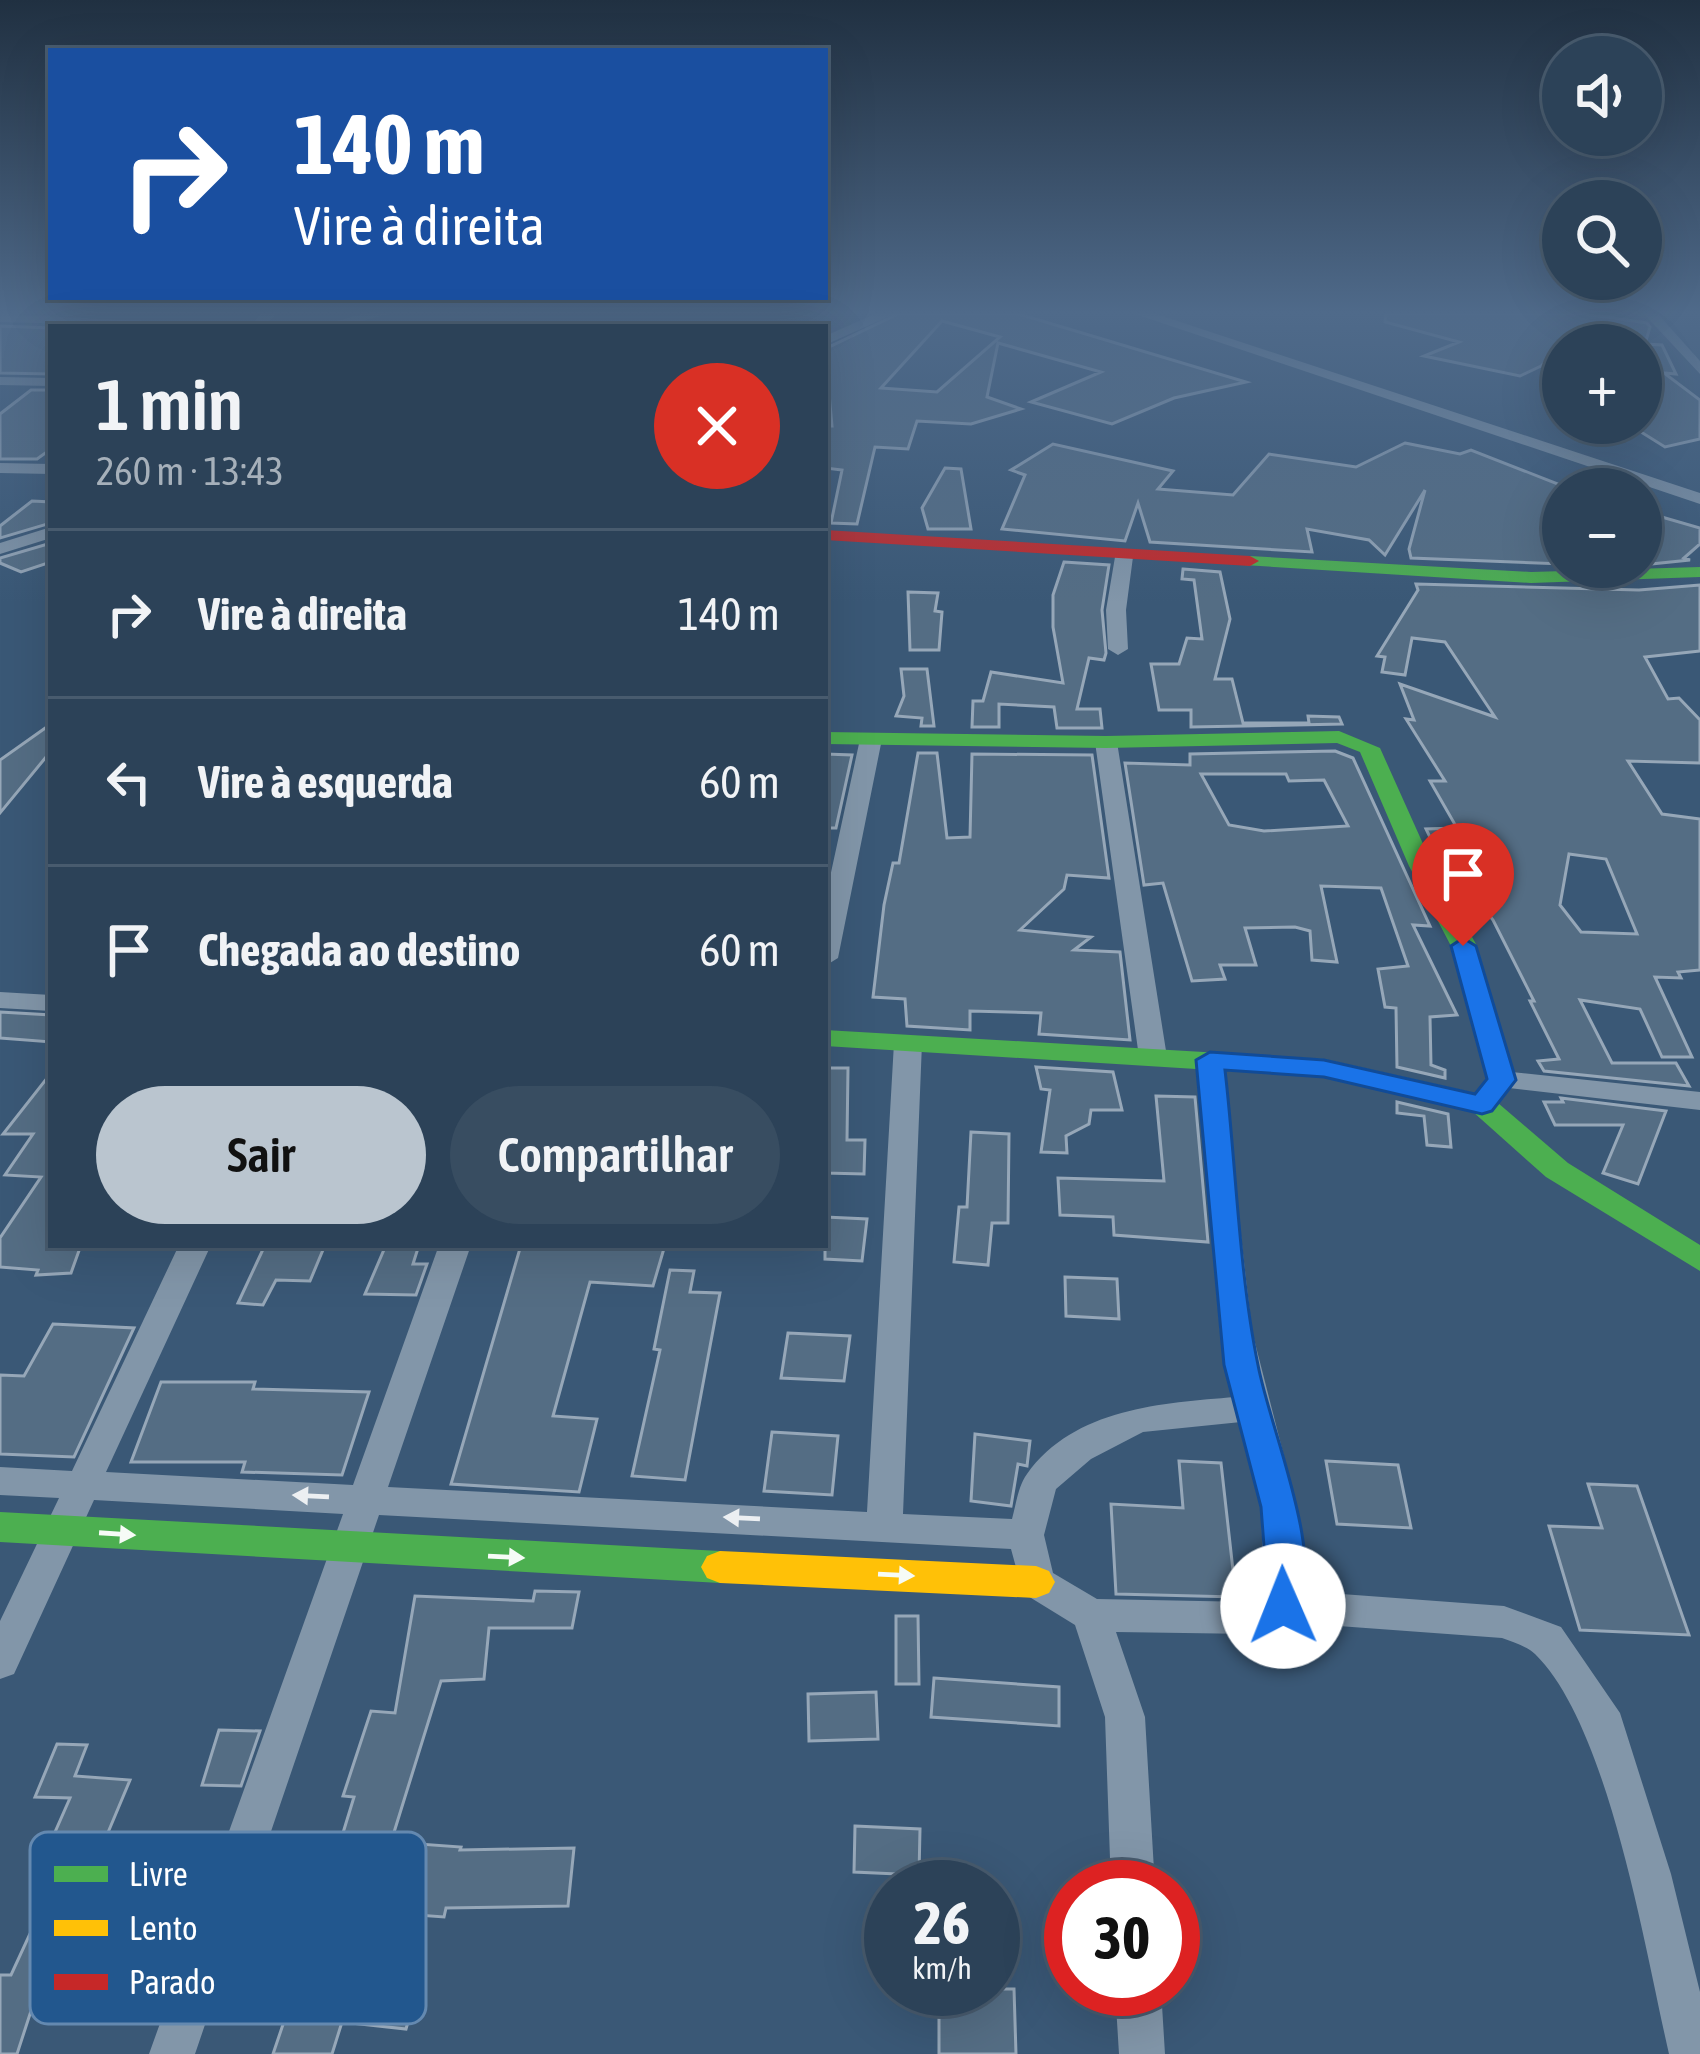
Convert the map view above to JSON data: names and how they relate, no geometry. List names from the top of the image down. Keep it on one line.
{"legend":["Livre","Lento","Parado"],"page":{"map_buttons":["+","−"],"turn":["140 m","Vire à direita"],"heading":["1 min","260 m · 13:43"],"list":[{"name":"Vire à direita","value":"140 m"},{"name":"Vire à esquerda","value":"60 m"},{"name":"Chegada ao destino","value":"60 m"}],"buttons":["Sair","Compartilhar"],"speed":"26 km/h","limit":"30"}}
